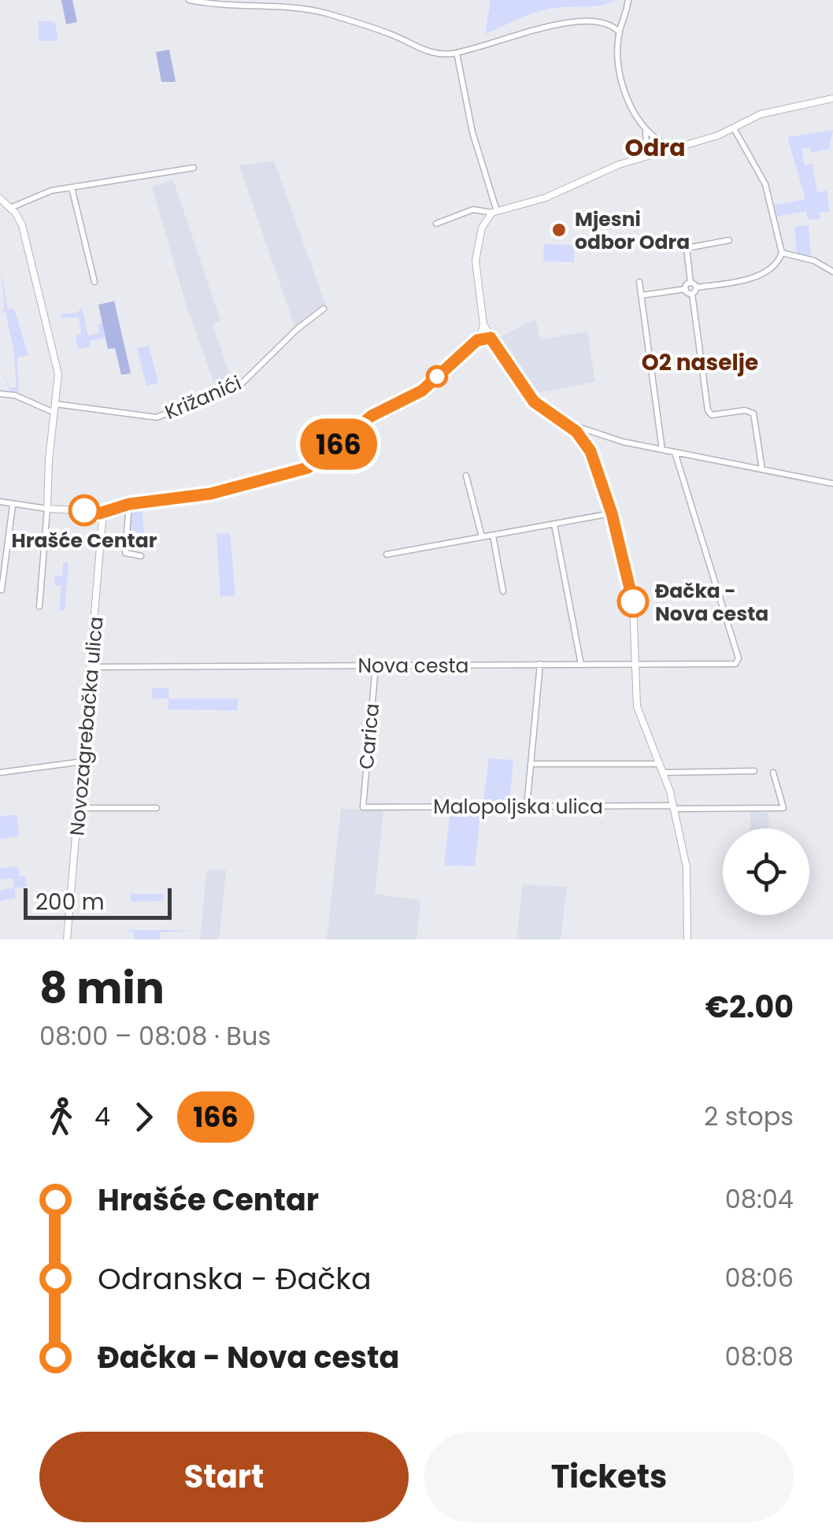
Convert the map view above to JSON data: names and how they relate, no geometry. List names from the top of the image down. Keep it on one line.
{"streets":{"street":["Križanići","Nova cesta","Novozagrebačka ulica","Carica","Malopoljska ulica"]},"crossings":[["Nova cesta","Novozagrebačka ulica"],["Nova cesta","Carica"],["Carica","Malopoljska ulica"]],"districts":["Odra","O2 naselje"],"places":["Mjesni odbor Odra","Hrašće Centar","Đačka - Nova cesta"],"lines":["bus line 166"],"scale_bar":"200 m","page":{"on_map":"166","scale":"200 m","heading":["8 min","08:00 – 08:08 · Bus","€2.00"],"legs":["4","166","2 stops"],"list":[{"name":"Hrašće Centar","value":"08:04"},{"name":"Odranska - Đačka","value":"08:06"},{"name":"Đačka - Nova cesta","value":"08:08"}],"buttons":["Start","Tickets"]}}
